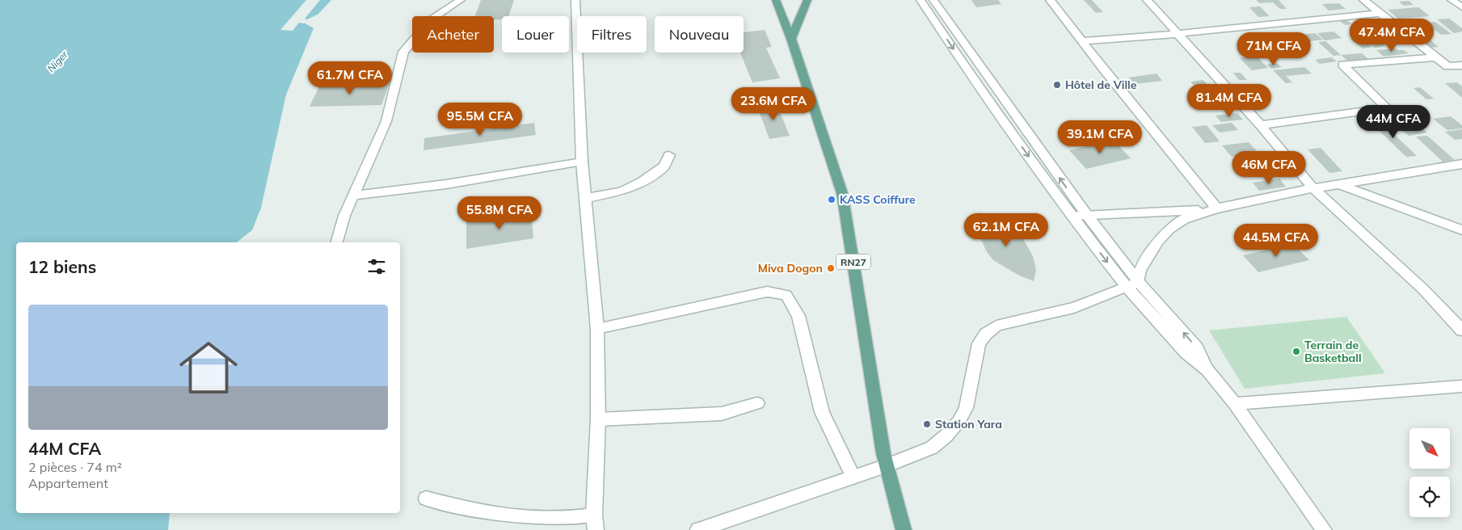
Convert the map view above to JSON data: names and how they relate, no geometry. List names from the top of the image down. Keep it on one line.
{"streets":{"main road":["RN27"]},"water":["Niger"],"places":["Hôtel de Ville","KASS Coiffure","Miva Dogon","Terrain de Basketball","Station Yara"],"north":"bottom right","page":{"chip":["Acheter","Louer","Filtres","Nouveau"],"price":["47.4M CFA","71M CFA","61.7M CFA","81.4M CFA","23.6M CFA","95.5M CFA","44M CFA","39.1M CFA","46M CFA","55.8M CFA","62.1M CFA","44.5M CFA"],"heading":"12 biens","list":[{"name":"44M CFA","note":"2 pièces · 74 m² · Appartement"}]}}
